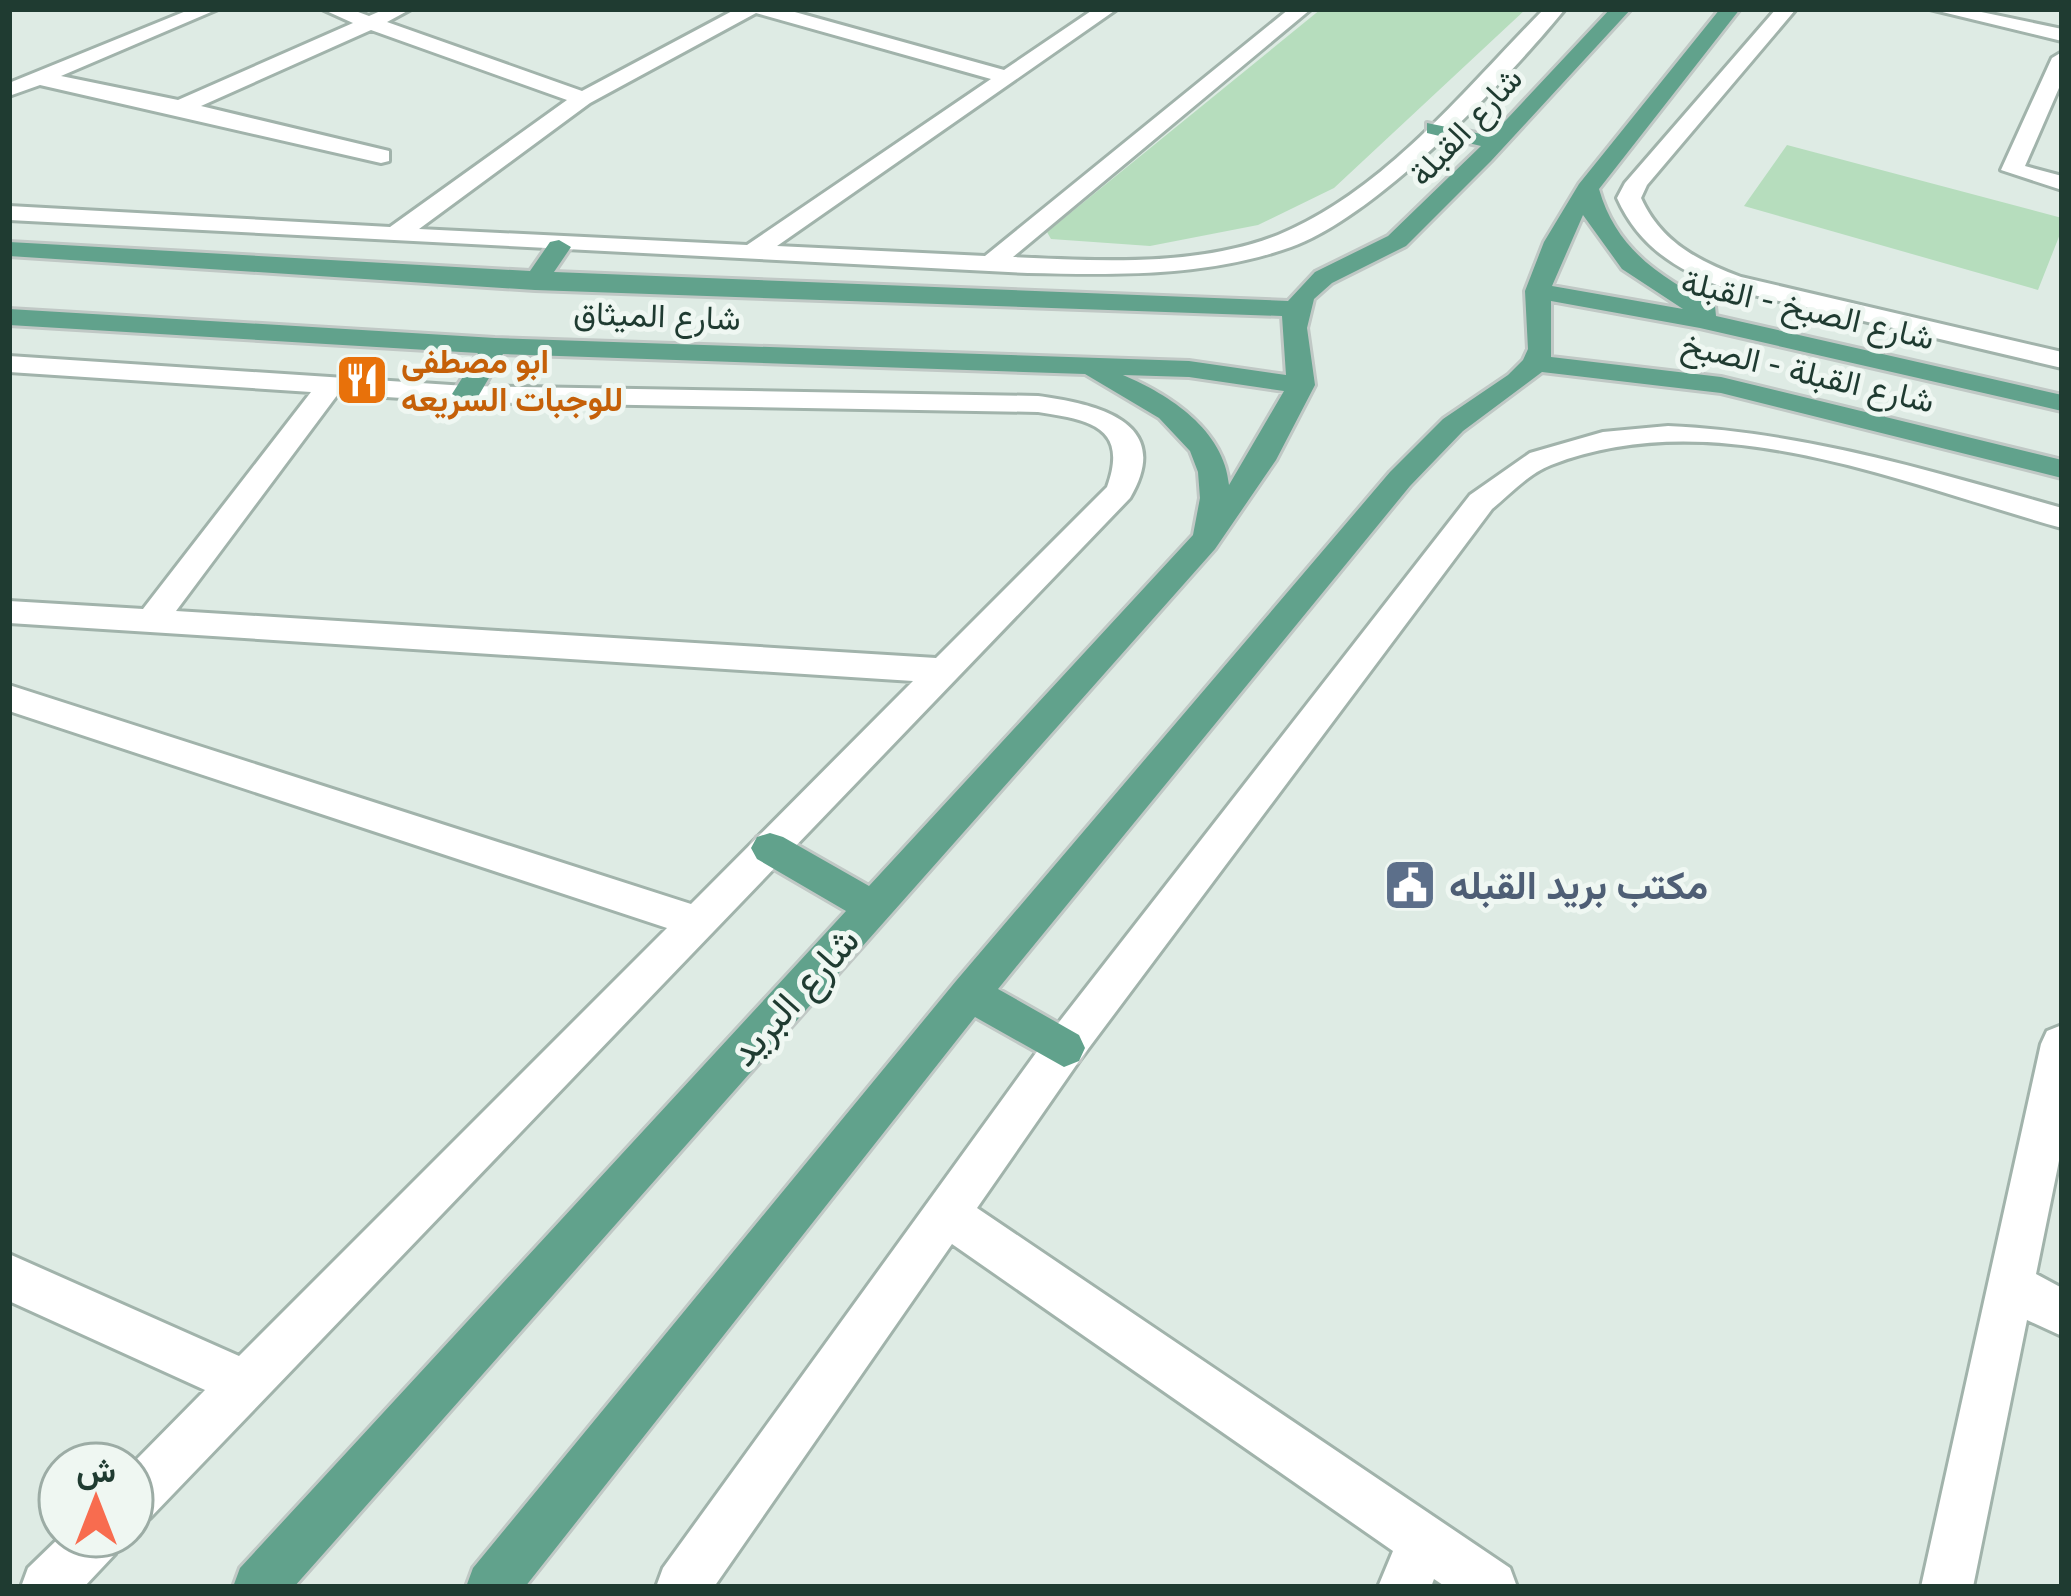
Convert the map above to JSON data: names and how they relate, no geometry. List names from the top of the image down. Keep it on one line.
{"streets":{"main road":["شارع القبلة","شارع الصبخ - القبلة","شارع الميثاق","شارع القبلة - الصبخ","شارع البريد"]},"crossings":[["شارع القبلة","شارع الميثاق"],["شارع الميثاق","شارع البريد"]],"places":{"restaurant":["ابو مصطفى للوجبات السريعه"],"public building":["مكتب بريد القبله"]},"north":"top"}
